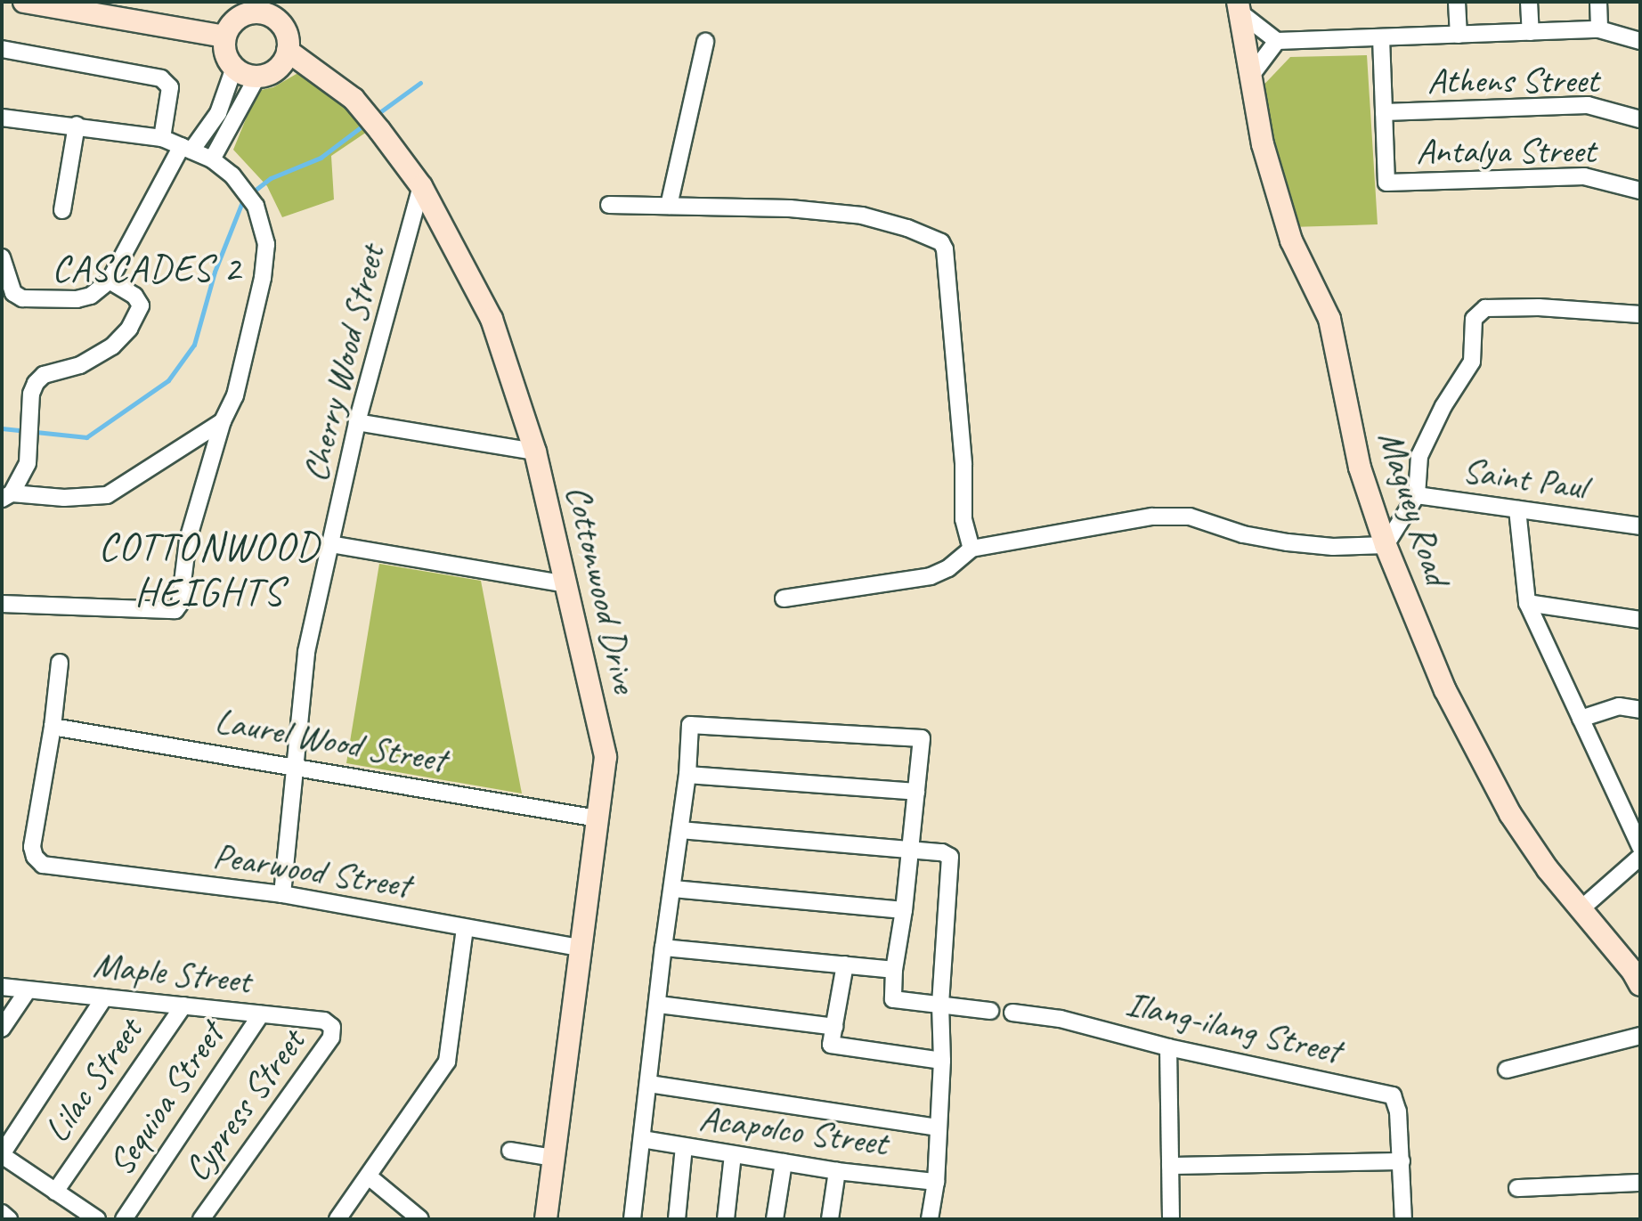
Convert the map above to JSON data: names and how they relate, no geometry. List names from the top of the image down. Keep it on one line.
{"streets":{"street":["Athens Street","Antalya Street","Cherry Wood Street","Saint Paul","Maguey Road","Cottonwood Drive","Laurel Wood Street","Pearwood Street","Maple Street","Ilang-ilang Street","Lilac Street","Sequioa Street","Cypress Street","Acapolco Street"]},"crossings":[["Athens Street","Antalya Street"],["Cherry Wood Street","Cottonwood Drive"],["Cherry Wood Street","Laurel Wood Street"],["Cherry Wood Street","Pearwood Street"],["Saint Paul","Maguey Road"],["Cottonwood Drive","Laurel Wood Street"],["Cottonwood Drive","Pearwood Street"],["Laurel Wood Street","Pearwood Street"],["Maple Street","Lilac Street"],["Maple Street","Sequioa Street"],["Maple Street","Cypress Street"]],"districts":["CASCADES 2","COTTONWOOD HEIGHTS"]}
